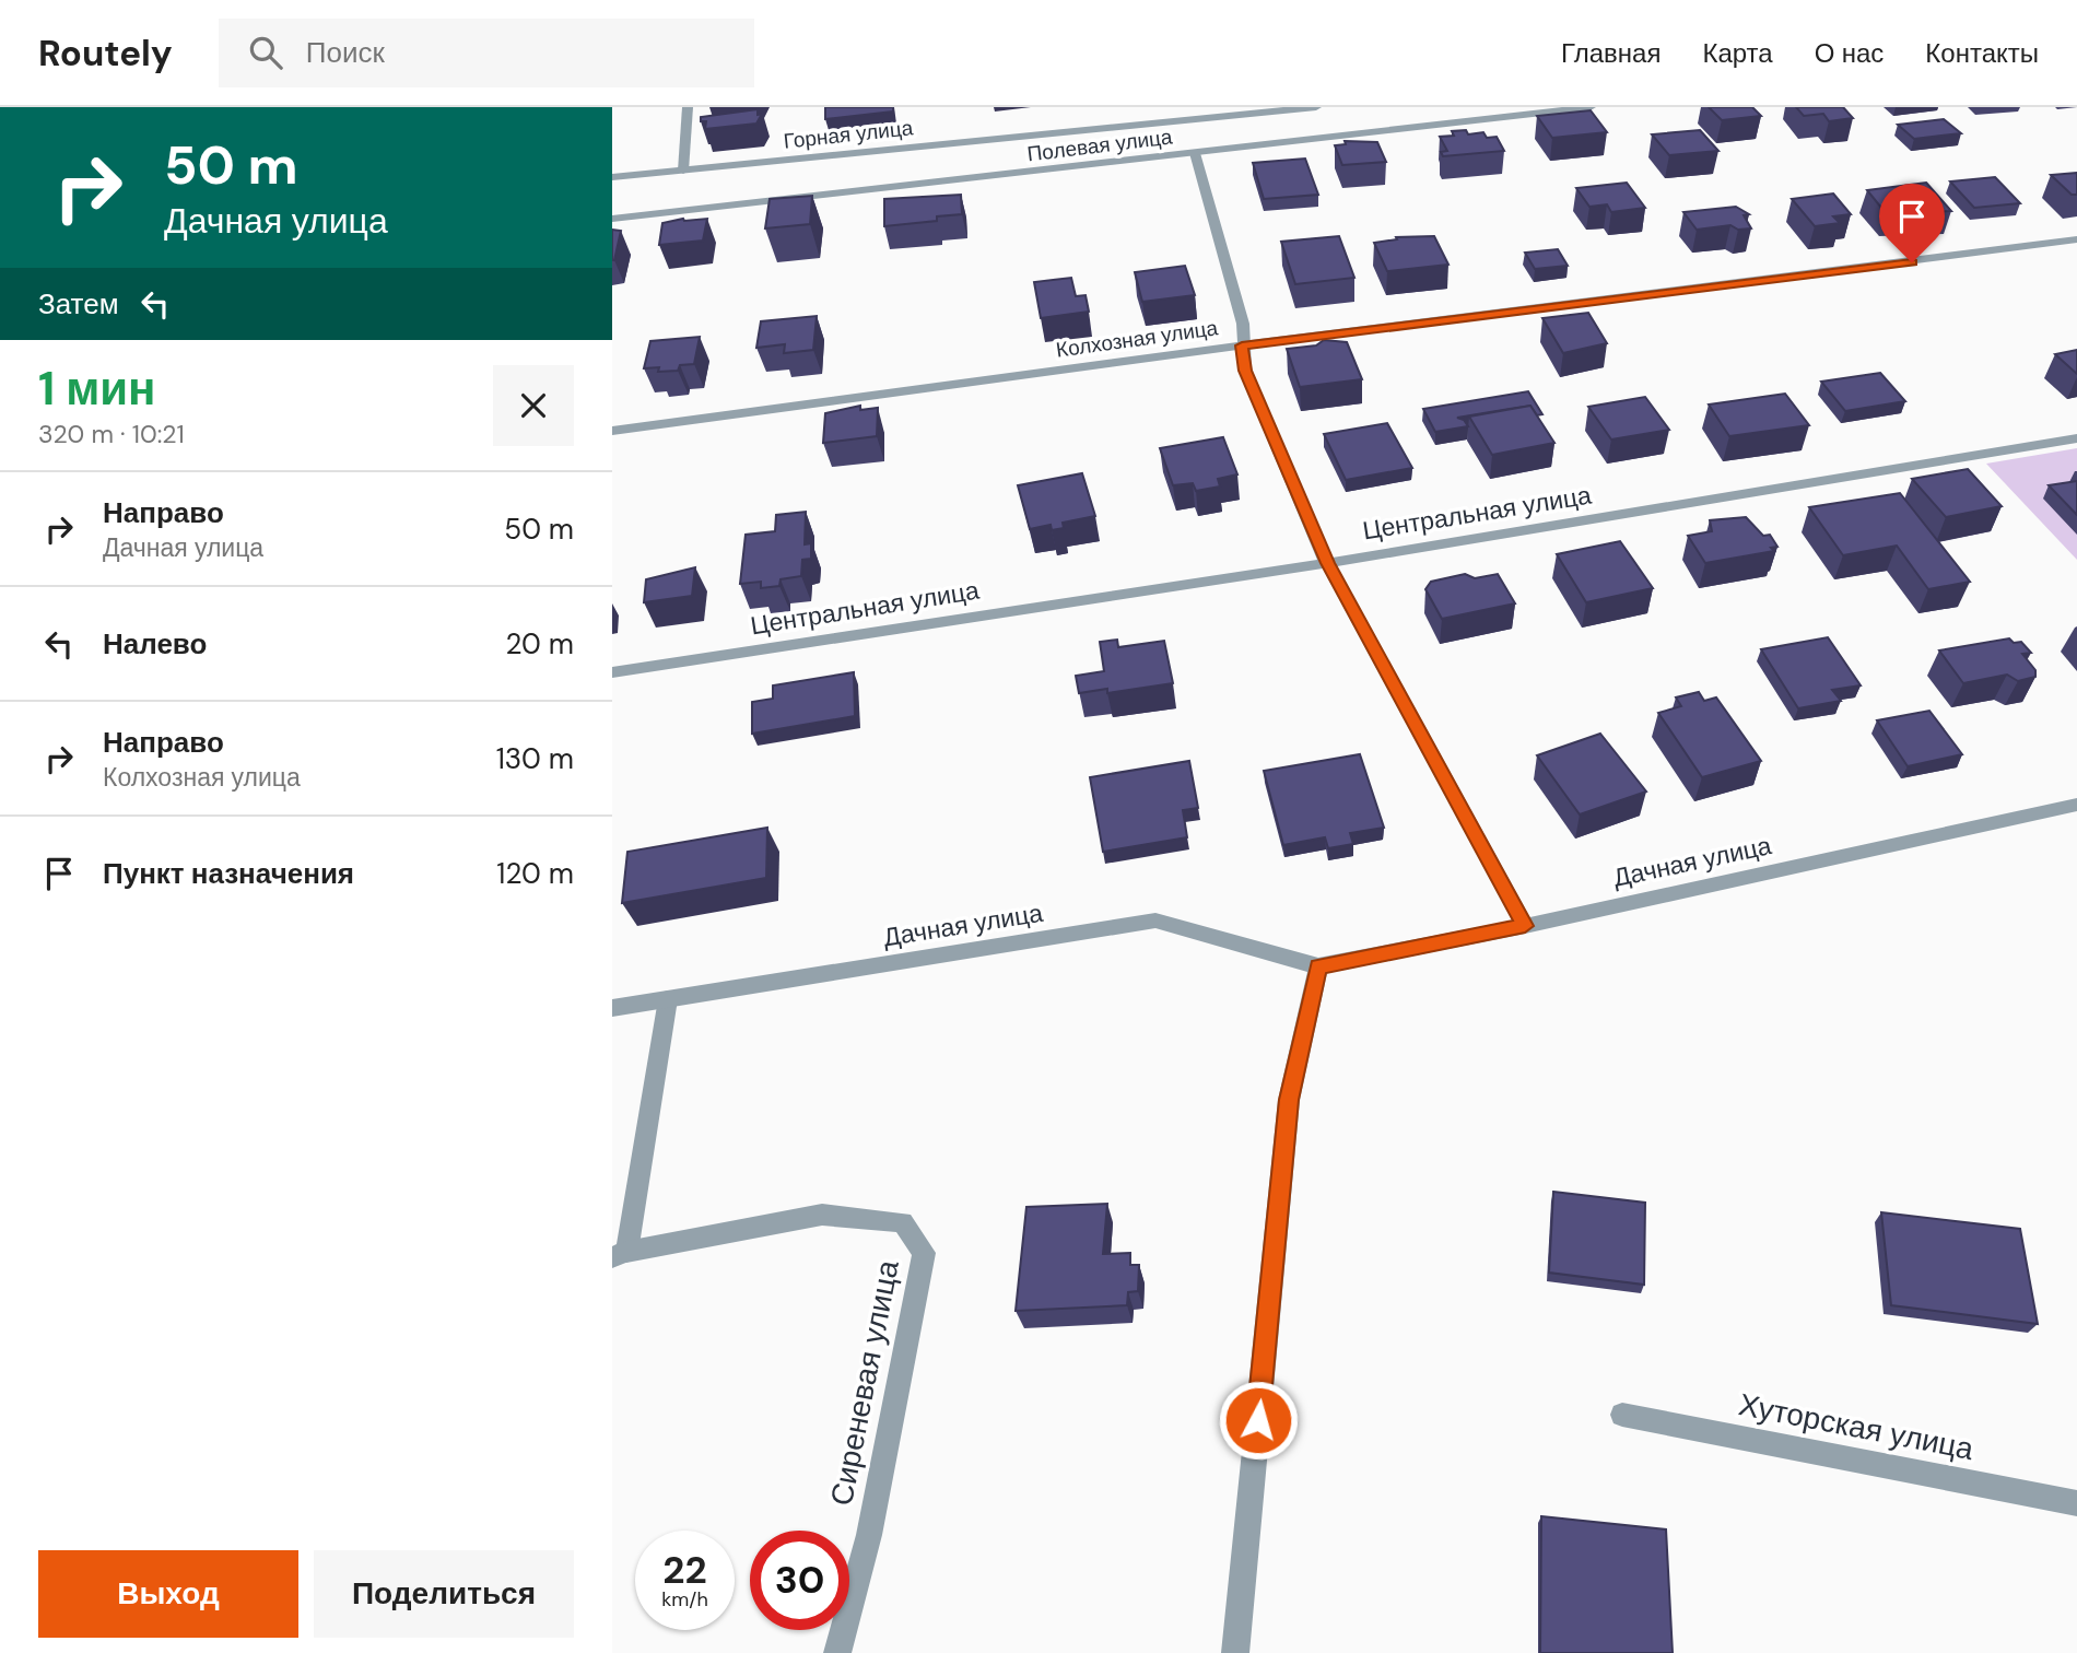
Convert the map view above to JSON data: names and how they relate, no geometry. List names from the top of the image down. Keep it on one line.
{"streets":{"street":["Горная улица","Полевая улица","Колхозная улица","Центральная улица","Дачная улица","Сиреневая улица","Хуторская улица"]},"page":{"header":"Routely","search":"Поиск","nav":["Главная","Карта","О нас","Контакты"],"turn":["50 m","Дачная улица"],"then":"Затем","heading":["1 мин","320 m · 10:21"],"list":[{"name":"Направо","note":"Дачная улица","value":"50 m"},{"name":"Налево","value":"20 m"},{"name":"Направо","note":"Колхозная улица","value":"130 m"},{"name":"Пункт назначения","value":"120 m"}],"speed":"22 km/h","limit":"30","buttons":["Выход","Поделиться"]}}
